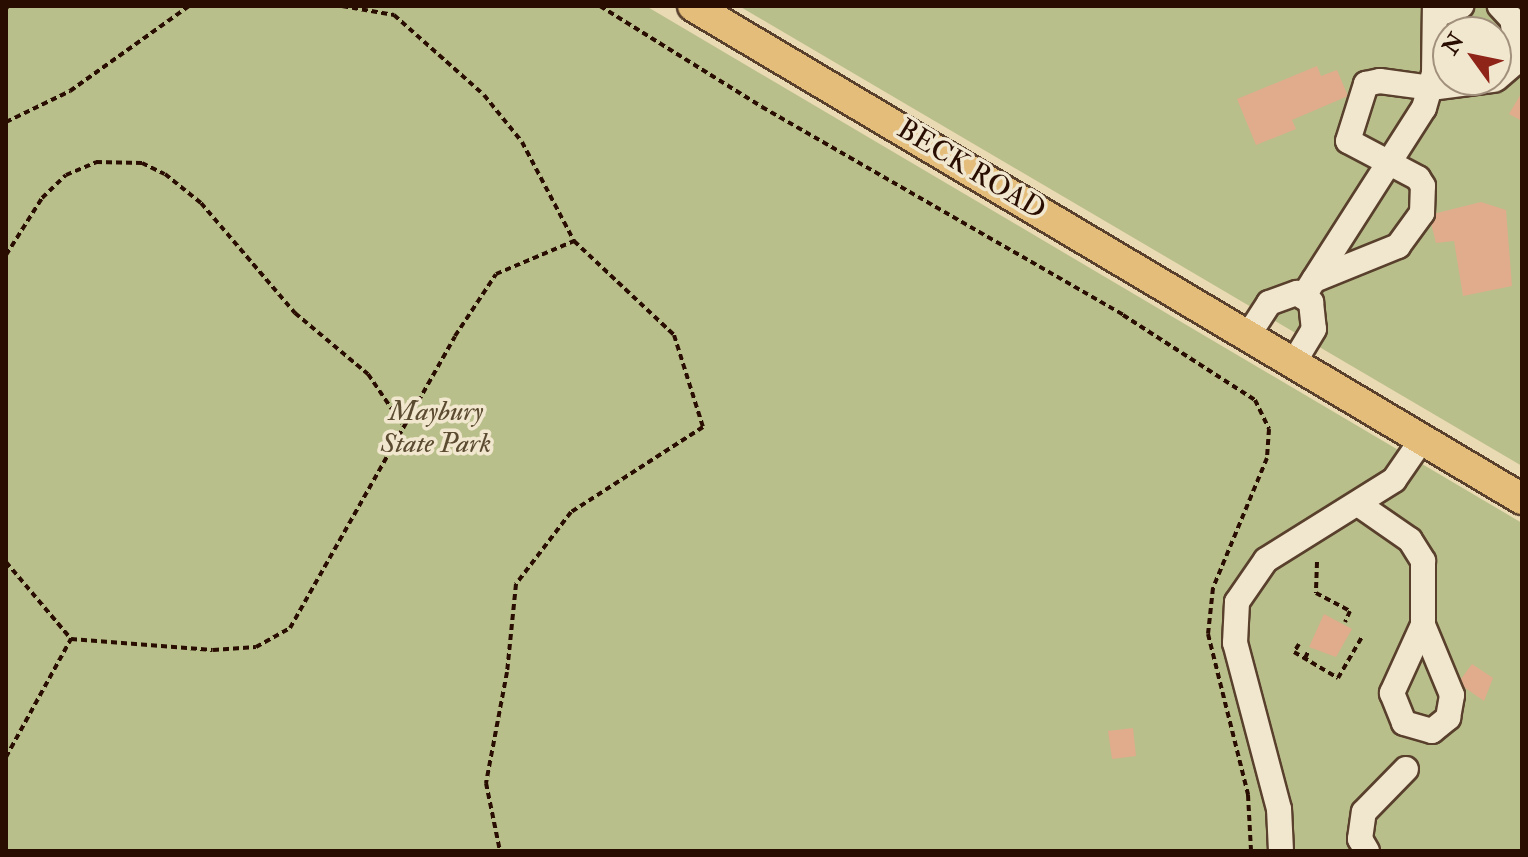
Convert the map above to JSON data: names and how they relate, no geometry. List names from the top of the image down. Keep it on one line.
{"streets":{"main road":["BECK ROAD"]},"parks":["Maybury State Park"],"north":"top left"}
